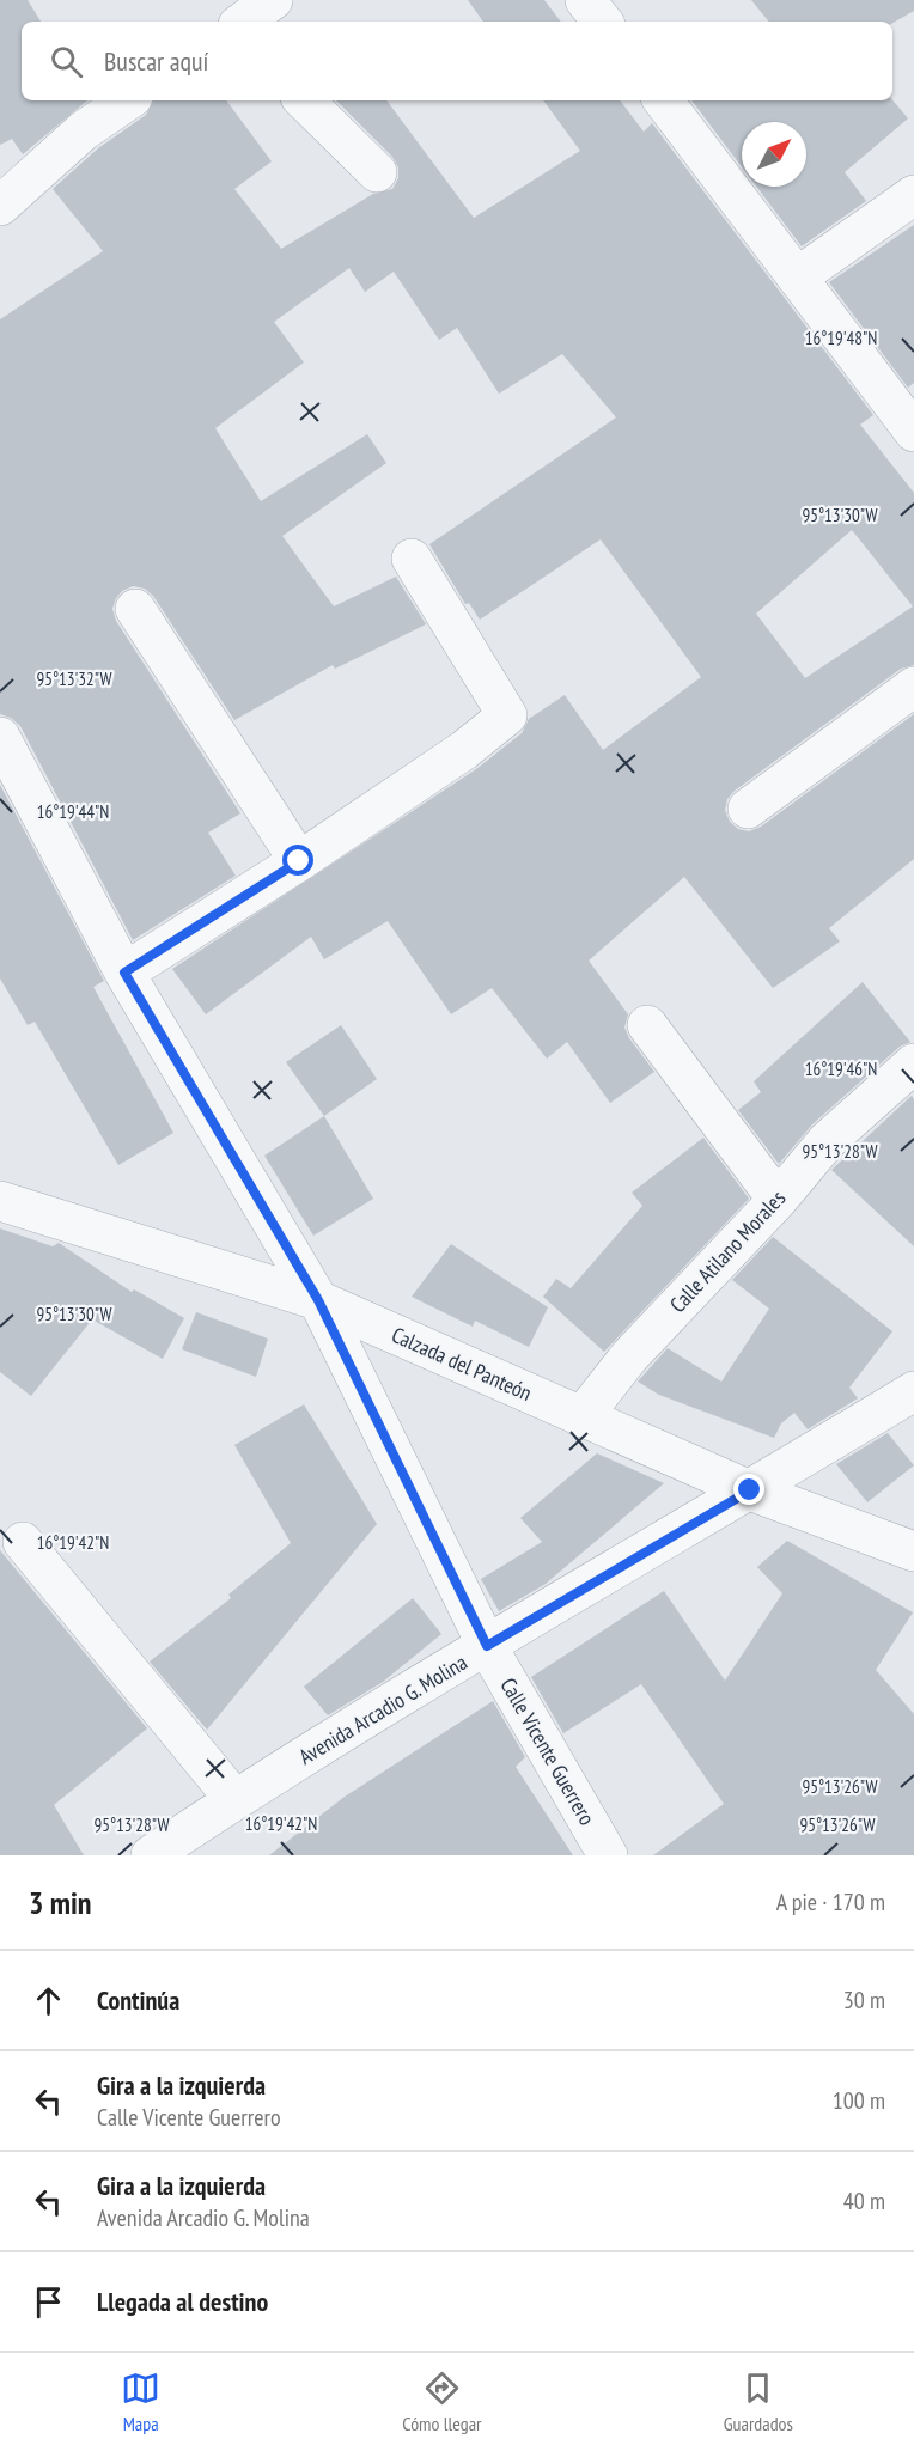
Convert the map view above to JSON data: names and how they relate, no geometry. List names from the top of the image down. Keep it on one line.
{"streets":{"street":["Calle Atilano Morales","Calzada del Panteón","Avenida Arcadio G. Molina","Calle Vicente Guerrero"]},"crossings":[["Calle Atilano Morales","Calzada del Panteón"],["Calzada del Panteón","Avenida Arcadio G. Molina"],["Calzada del Panteón","Calle Vicente Guerrero"],["Avenida Arcadio G. Molina","Calle Vicente Guerrero"]],"north":"top right","page":{"search":"Buscar aquí","heading":["3 min","A pie · 170 m"],"list":[["Continúa","30 m"],["Gira a la izquierda","Calle Vicente Guerrero","100 m"],["Gira a la izquierda","Avenida Arcadio G. Molina","40 m"],"Llegada al destino"],"nav":["Mapa","Cómo llegar","Guardados"]},"coordinates":["16°19'48\"N","95°13'30\"W","95°13'32\"W","16°19'44\"N","16°19'46\"N","95°13'28\"W","16°19'42\"N","95°13'26\"W"]}
